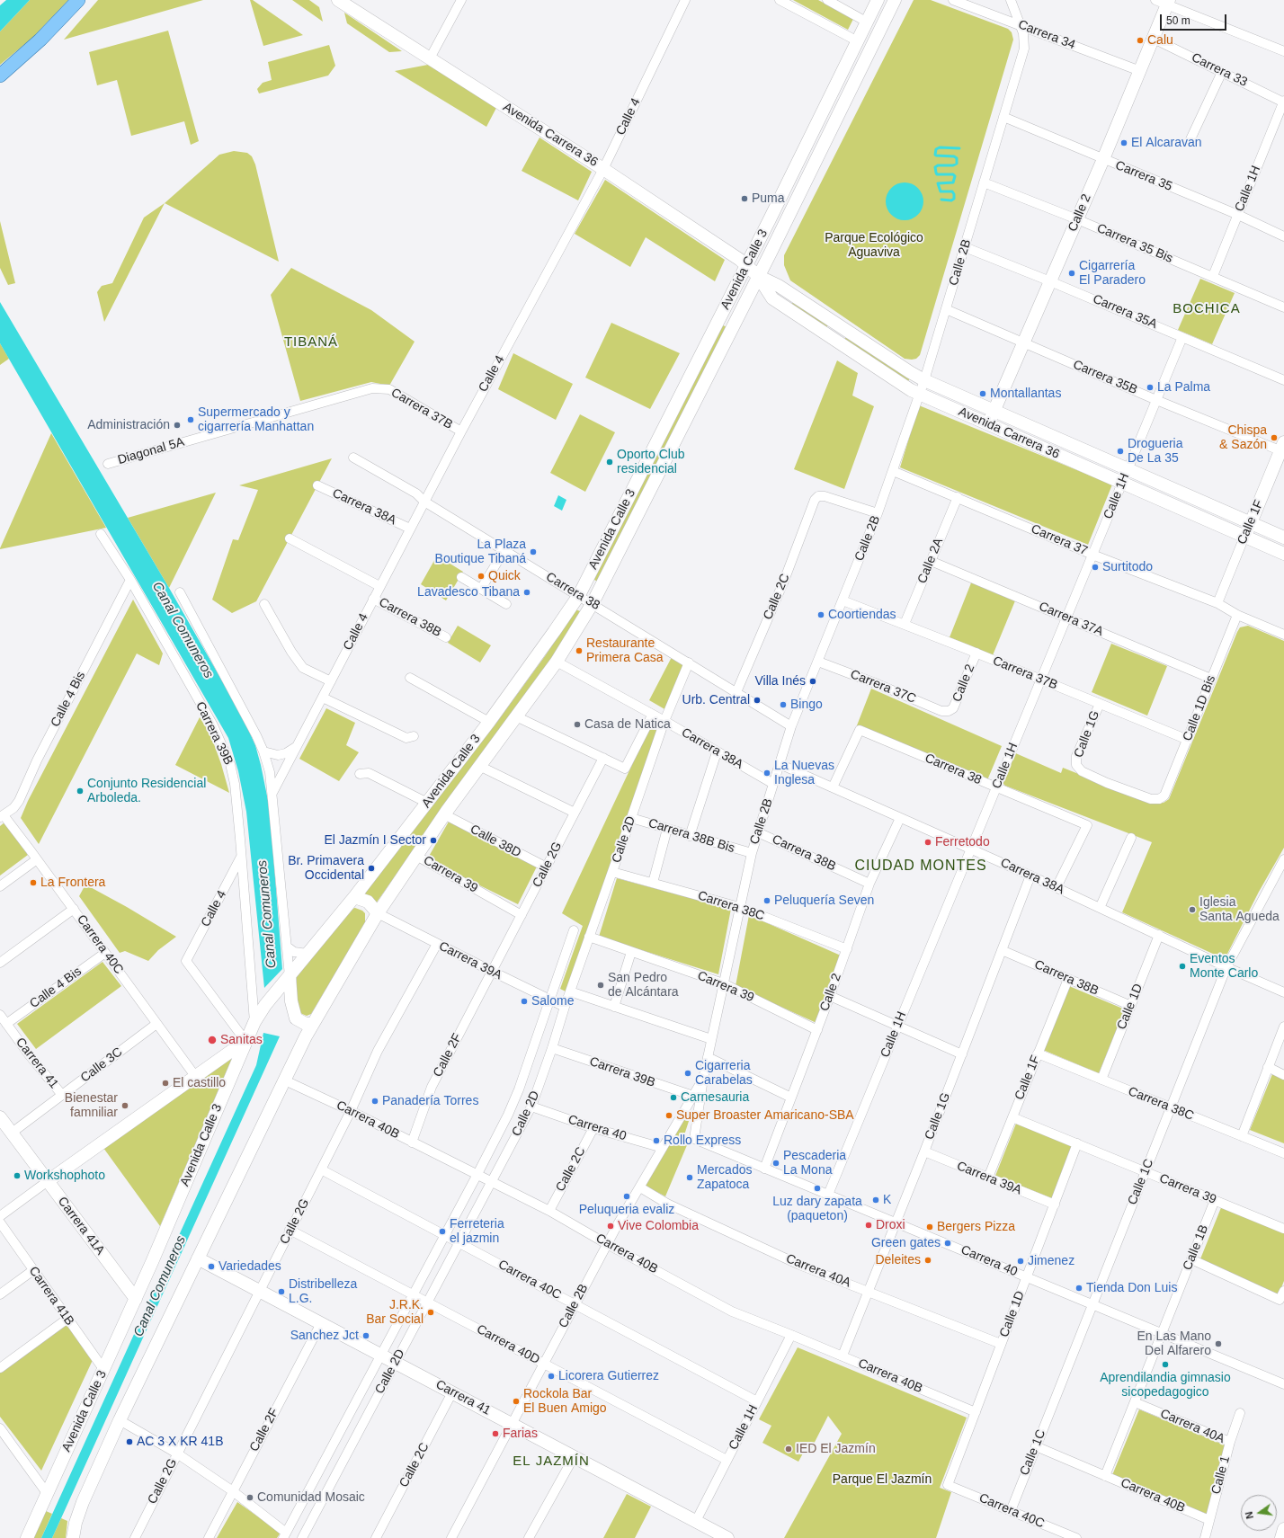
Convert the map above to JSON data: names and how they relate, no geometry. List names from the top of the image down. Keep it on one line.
{"streets":{"main road":["Avenida Carrera 36","Calle 2","Avenida Calle 3","Calle 1F","Carrera 41","Carrera 41A"],"street":["Carrera 34","Carrera 33","Calle 4","Carrera 35","Calle 1H","Carrera 35 Bis","Calle 2B","Carrera 35A","Carrera 35B","Carrera 37B","Diagonal 5A","Carrera 38A","Carrera 37","Calle 2A","Carrera 38","Calle 2C","Carrera 38B","Carrera 37A","Carrera 37C","Calle 4 Bis","Calle 1D Bis","Carrera 39B","Calle 1G","Carrera 38B Bis","Calle 2D","Calle 38D","Calle 2G","Carrera 39","Carrera 38C","Carrera 40C","Carrera 39A","Calle 1D","Calle 2F","Calle 3C","Carrera 40B","Carrera 40","Calle 1C","Calle 1B","Carrera 40A","Carrera 41B","Carrera 40D","Calle 1"]},"crossings":[["Carrera 34","Calle 2"],["Carrera 34","Calle 2B"],["Carrera 33","Calle 1H"],["Carrera 33","Calle 2"],["Calle 4","Avenida Carrera 36"],["Calle 4","Avenida Calle 3"],["Calle 4","Carrera 37B"],["Calle 4","Carrera 38A"],["Calle 4","Carrera 38"],["Calle 4","Carrera 38B"],["Calle 4","Carrera 39B"],["Avenida Carrera 36","Calle 1H"],["Avenida Carrera 36","Calle 2"],["Avenida Carrera 36","Calle 2B"],["Avenida Carrera 36","Avenida Calle 3"],["Avenida Carrera 36","Calle 1F"],["Carrera 35","Calle 1H"],["Carrera 35","Calle 2"],["Carrera 35","Calle 2B"],["Calle 1H","Carrera 35 Bis"],["Calle 1H","Carrera 35A"],["Calle 1H","Carrera 35B"],["Calle 1H","Carrera 37B"],["Calle 1H","Carrera 38A"],["Calle 1H","Carrera 37"],["Calle 1H","Carrera 38"],["Calle 1H","Carrera 37A"],["Calle 1H","Carrera 40C"],["Calle 1H","Carrera 41"],["Calle 1H","Carrera 40B"],["Calle 1H","Carrera 40"],["Calle 1H","Carrera 40D"],["Calle 2","Carrera 35 Bis"],["Calle 2","Carrera 35A"],["Calle 2","Carrera 35B"],["Calle 2","Carrera 37B"],["Calle 2","Carrera 38A"],["Calle 2","Carrera 38B"],["Calle 2","Carrera 37C"],["Calle 2","Carrera 39"],["Calle 2","Carrera 38C"],["Calle 2","Carrera 40"],["Carrera 35 Bis","Calle 2B"],["Calle 2B","Carrera 35A"],["Calle 2B","Carrera 35B"],["Calle 2B","Carrera 37B"],["Calle 2B","Carrera 38A"],["Calle 2B","Carrera 37"],["Calle 2B","Carrera 38"],["Calle 2B","Calle 2C"],["Calle 2B","Carrera 38B"],["Calle 2B","Carrera 37C"],["Calle 2B","Carrera 39B"],["Calle 2B","Carrera 38B Bis"],["Calle 2B","Carrera 39"],["Calle 2B","Carrera 38C"],["Calle 2B","Carrera 40C"],["Calle 2B","Carrera 41"],["Calle 2B","Carrera 40B"],["Calle 2B","Carrera 40"],["Calle 2B","Carrera 40A"],["Calle 2B","Carrera 40D"],["Avenida Calle 3","Carrera 38A"],["Avenida Calle 3","Carrera 38"],["Avenida Calle 3","Carrera 39B"],["Avenida Calle 3","Calle 38D"],["Avenida Calle 3","Carrera 39"],["Avenida Calle 3","Carrera 39A"],["Avenida Calle 3","Carrera 41"],["Avenida Calle 3","Carrera 40B"],["Avenida Calle 3","Carrera 41A"],["Avenida Calle 3","Carrera 41B"],["Carrera 35B","Calle 1F"],["Carrera 37B","Diagonal 5A"],["Carrera 37B","Calle 2A"],["Carrera 37B","Calle 1D Bis"],["Carrera 37B","Calle 1G"],["Carrera 38A","Carrera 38"],["Carrera 38A","Calle 1G"],["Carrera 38A","Calle 2D"],["Carrera 38A","Calle 1D"],["Carrera 38A","Calle 1C"],["Calle 1F","Carrera 37"],["Calle 1F","Carrera 38B"],["Calle 1F","Carrera 39"],["Calle 1F","Carrera 38C"],["Calle 1F","Carrera 39A"],["Carrera 37","Calle 2A"],["Carrera 37","Calle 1D Bis"],["Calle 2A","Carrera 37A"],["Carrera 38","Calle 2C"],["Carrera 38","Calle 2D"],["Calle 2C","Carrera 41"],["Calle 2C","Carrera 40B"],["Calle 2C","Carrera 40"],["Carrera 38B","Calle 1G"],["Carrera 38B","Calle 1D"],["Carrera 37A","Calle 1D Bis"],["Calle 4 Bis","Carrera 39B"],["Calle 4 Bis","Carrera 40C"],["Calle 4 Bis","Carrera 41"],["Calle 1D Bis","Calle 1G"],["Carrera 39B","Calle 2D"],["Calle 1G","Carrera 39A"],["Calle 1G","Carrera 40B"],["Calle 1G","Carrera 40"],["Calle 1G","Carrera 40A"],["Carrera 38B Bis","Calle 2D"],["Calle 2D","Carrera 39"],["Calle 2D","Carrera 38C"],["Calle 2D","Carrera 40C"],["Calle 2D","Carrera 39A"],["Calle 2D","Carrera 41"],["Calle 2D","Carrera 40B"],["Calle 2D","Carrera 40"],["Calle 2D","Carrera 40D"],["Calle 38D","Calle 2G"],["Calle 2G","Carrera 39"],["Calle 2G","Carrera 40C"],["Calle 2G","Carrera 39A"],["Calle 2G","Calle 2F"],["Calle 2G","Carrera 41"],["Calle 2G","Carrera 40B"],["Calle 2G","Carrera 40D"],["Carrera 39","Calle 1D"],["Carrera 39","Calle 1C"],["Carrera 39","Calle 1B"],["Carrera 38C","Calle 1D"],["Carrera 38C","Calle 1C"],["Carrera 40C","Calle 1D"],["Carrera 40C","Calle 3C"],["Carrera 40C","Calle 1C"],["Carrera 39A","Calle 1D"],["Carrera 39A","Calle 2F"],["Calle 1D","Carrera 40B"],["Calle 1D","Carrera 40"],["Calle 1D","Carrera 40A"],["Calle 2F","Carrera 41"],["Calle 2F","Carrera 40B"],["Carrera 41","Calle 3C"],["Calle 3C","Carrera 41A"],["Carrera 40B","Calle 1C"],["Carrera 40B","Calle 1B"],["Carrera 40B","Calle 1"],["Carrera 40","Calle 1C"],["Carrera 40","Calle 1B"],["Calle 1B","Carrera 40A"],["Carrera 40A","Calle 1"]],"districts":["BOCHICA","TIBANÁ","CIUDAD MONTES","EL JAZMÍN"],"water":["Canal Comuneros"],"parks":["Parque Ecológico Aguaviva","Parque El Jazmín"],"places":["Calu","El Alcaravan","Puma","Cigarrería El Paradero","La Palma","Montallantas","Supermercado y cigarrería Manhattan","Administración","Chispa & Sazón","Drogueria De La 35","Oporto Club residencial","La Plaza Boutique Tibaná","Surtitodo","Quick","Lavadesco Tibana","Coortiendas","Restaurante Primera Casa","Villa Inés","Urb. Central","Bingo","Casa de Natica","La Nuevas Inglesa","Conjunto Residencial Arboleda.","El Jazmín I Sector","Ferretodo","Br. Primavera Occidental","La Frontera","Peluquería Seven","Iglesia Santa Agueda","Eventos Monte Carlo","San Pedro de Alcántara","Salome","Sanitas","Cigarreria Carabelas","El castillo","Carnesauria","Panadería Torres","Bienestar famniliar","Super Broaster Amaricano-SBA","Rollo Express","Pescaderia La Mona","Workshophoto","Mercados Zapatoca","Luz dary zapata (paqueton)","Peluqueria evaliz","K","Droxi","Vive Colombia","Bergers Pizza","Ferreteria el jazmin","Green gates","Deleites","Jimenez","Variedades","Tienda Don Luis","Distribelleza L.G.","J.R.K. Bar Social","Sanchez Jct","En Las Mano Del Alfarero","Aprendilandia gimnasio sicopedagogico","Licorera Gutierrez","Rockola Bar El Buen Amigo","Farias","AC 3 X KR 41B","IED El Jazmín","Comunidad Mosaic"],"scale_bar":"50 m","north":"left"}
